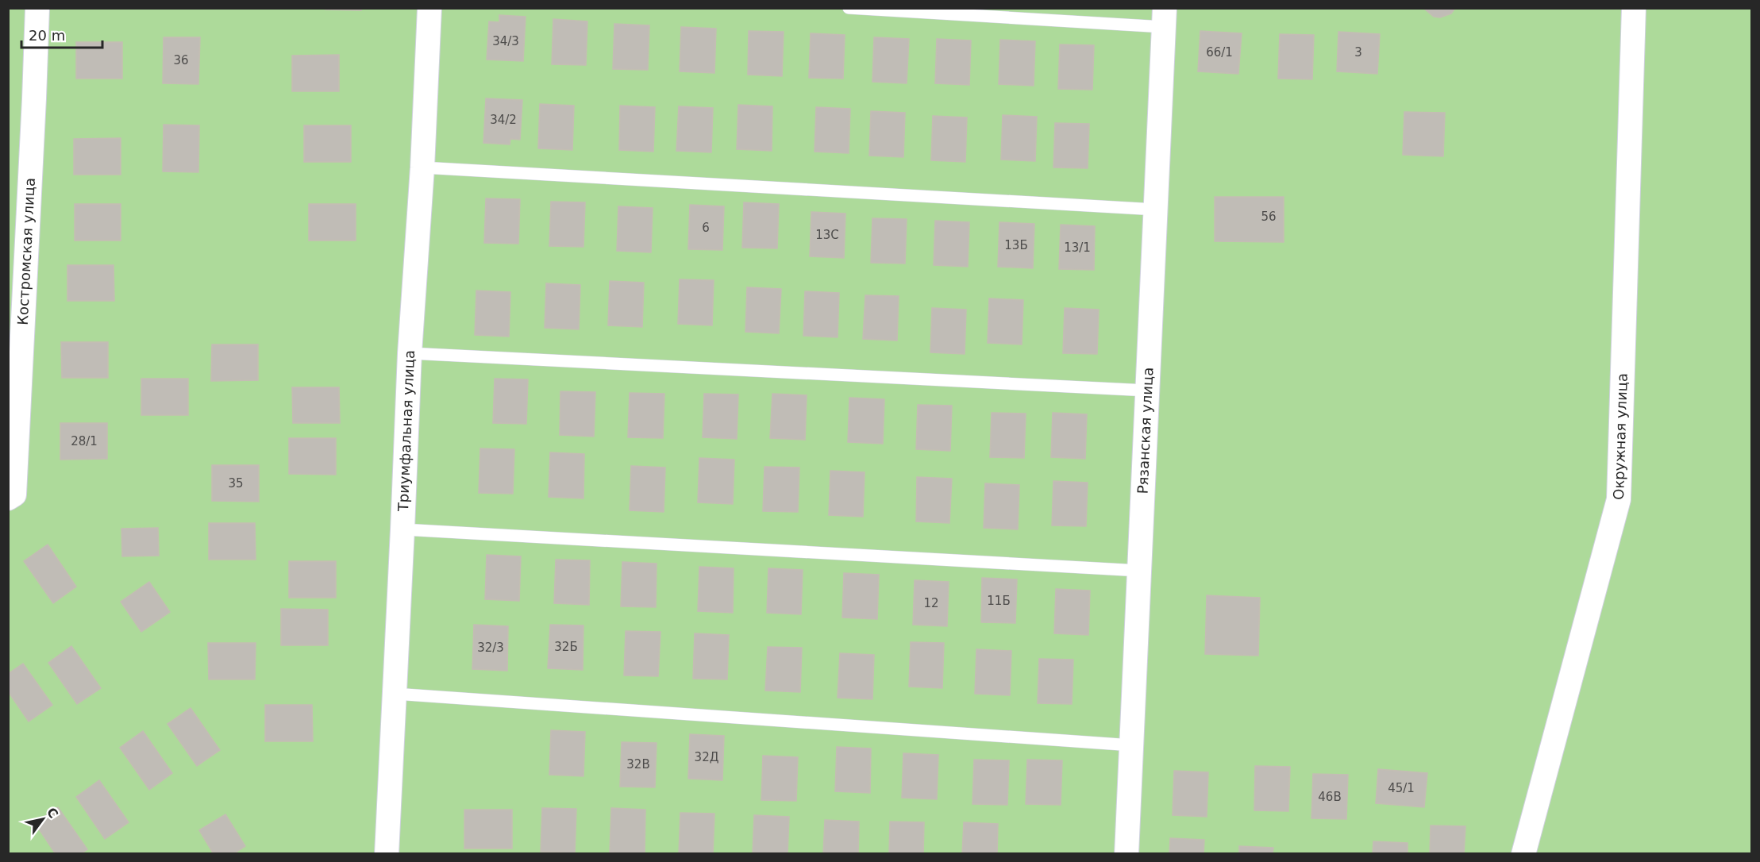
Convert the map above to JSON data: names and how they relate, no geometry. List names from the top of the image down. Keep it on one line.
{"streets":{"street":["Костромская улица","Триумфальная улица","Рязанская улица","Окружная улица"]},"house_numbers":["34/3","66/1","3","36","34/2","56","6","13С","13Б","13/1","28/1","35","11Б","12","32Б","32/3","32Д","32В","45/1","46В"],"scale_bar":"20 m","north":"top right"}
